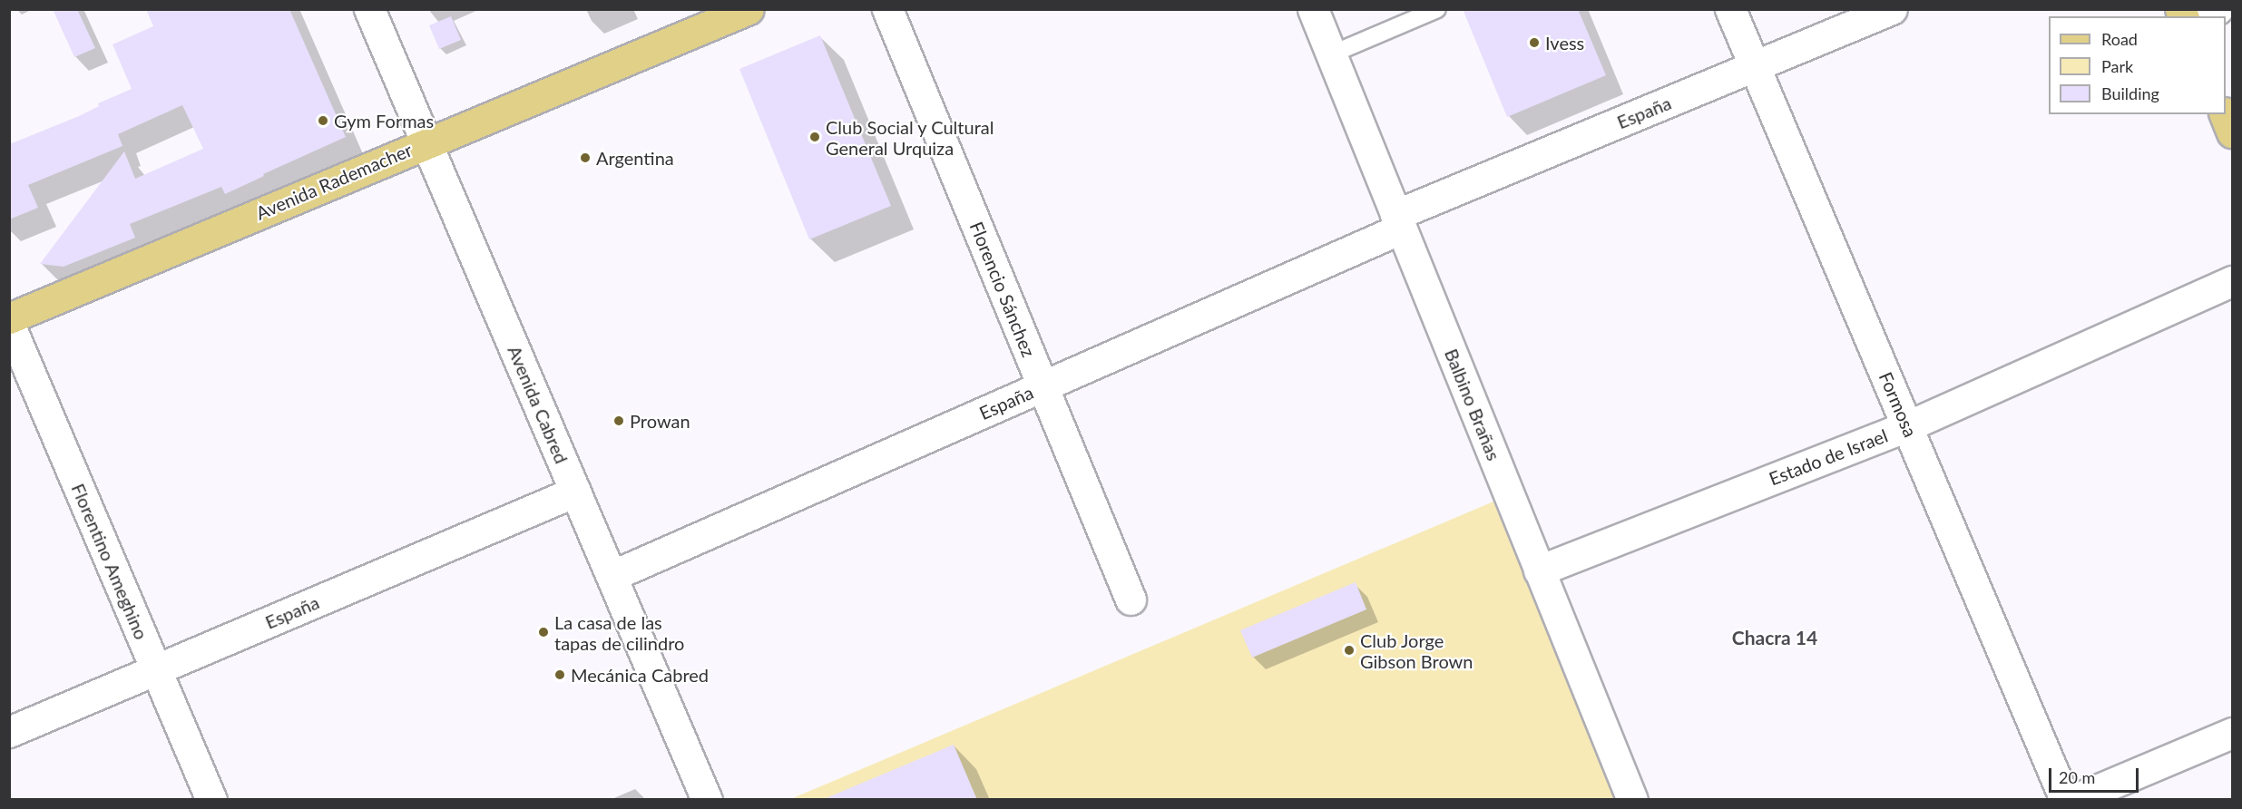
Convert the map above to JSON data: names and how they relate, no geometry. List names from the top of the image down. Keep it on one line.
{"streets":{"main road":["Avenida Rademacher"],"street":["España","Florencio Sánchez","Avenida Cabred","Balbino Brañas","Formosa","Estado de Israel","Florentino Ameghino"]},"crossings":[["España","Florencio Sánchez"],["España","Avenida Cabred"],["España","Balbino Brañas"],["España","Formosa"],["España","Florentino Ameghino"],["Avenida Rademacher","Avenida Cabred"],["Balbino Brañas","Estado de Israel"],["Formosa","Estado de Israel"]],"districts":["Chacra 14"],"places":["Ivess","Gym Formas","Club Social y Cultural General Urquiza","Argentina","Prowan","La casa de las tapas de cilindro","Club Jorge Gibson Brown","Mecánica Cabred"],"legend":["Road","Park","Building"],"scale_bar":"20 m"}
